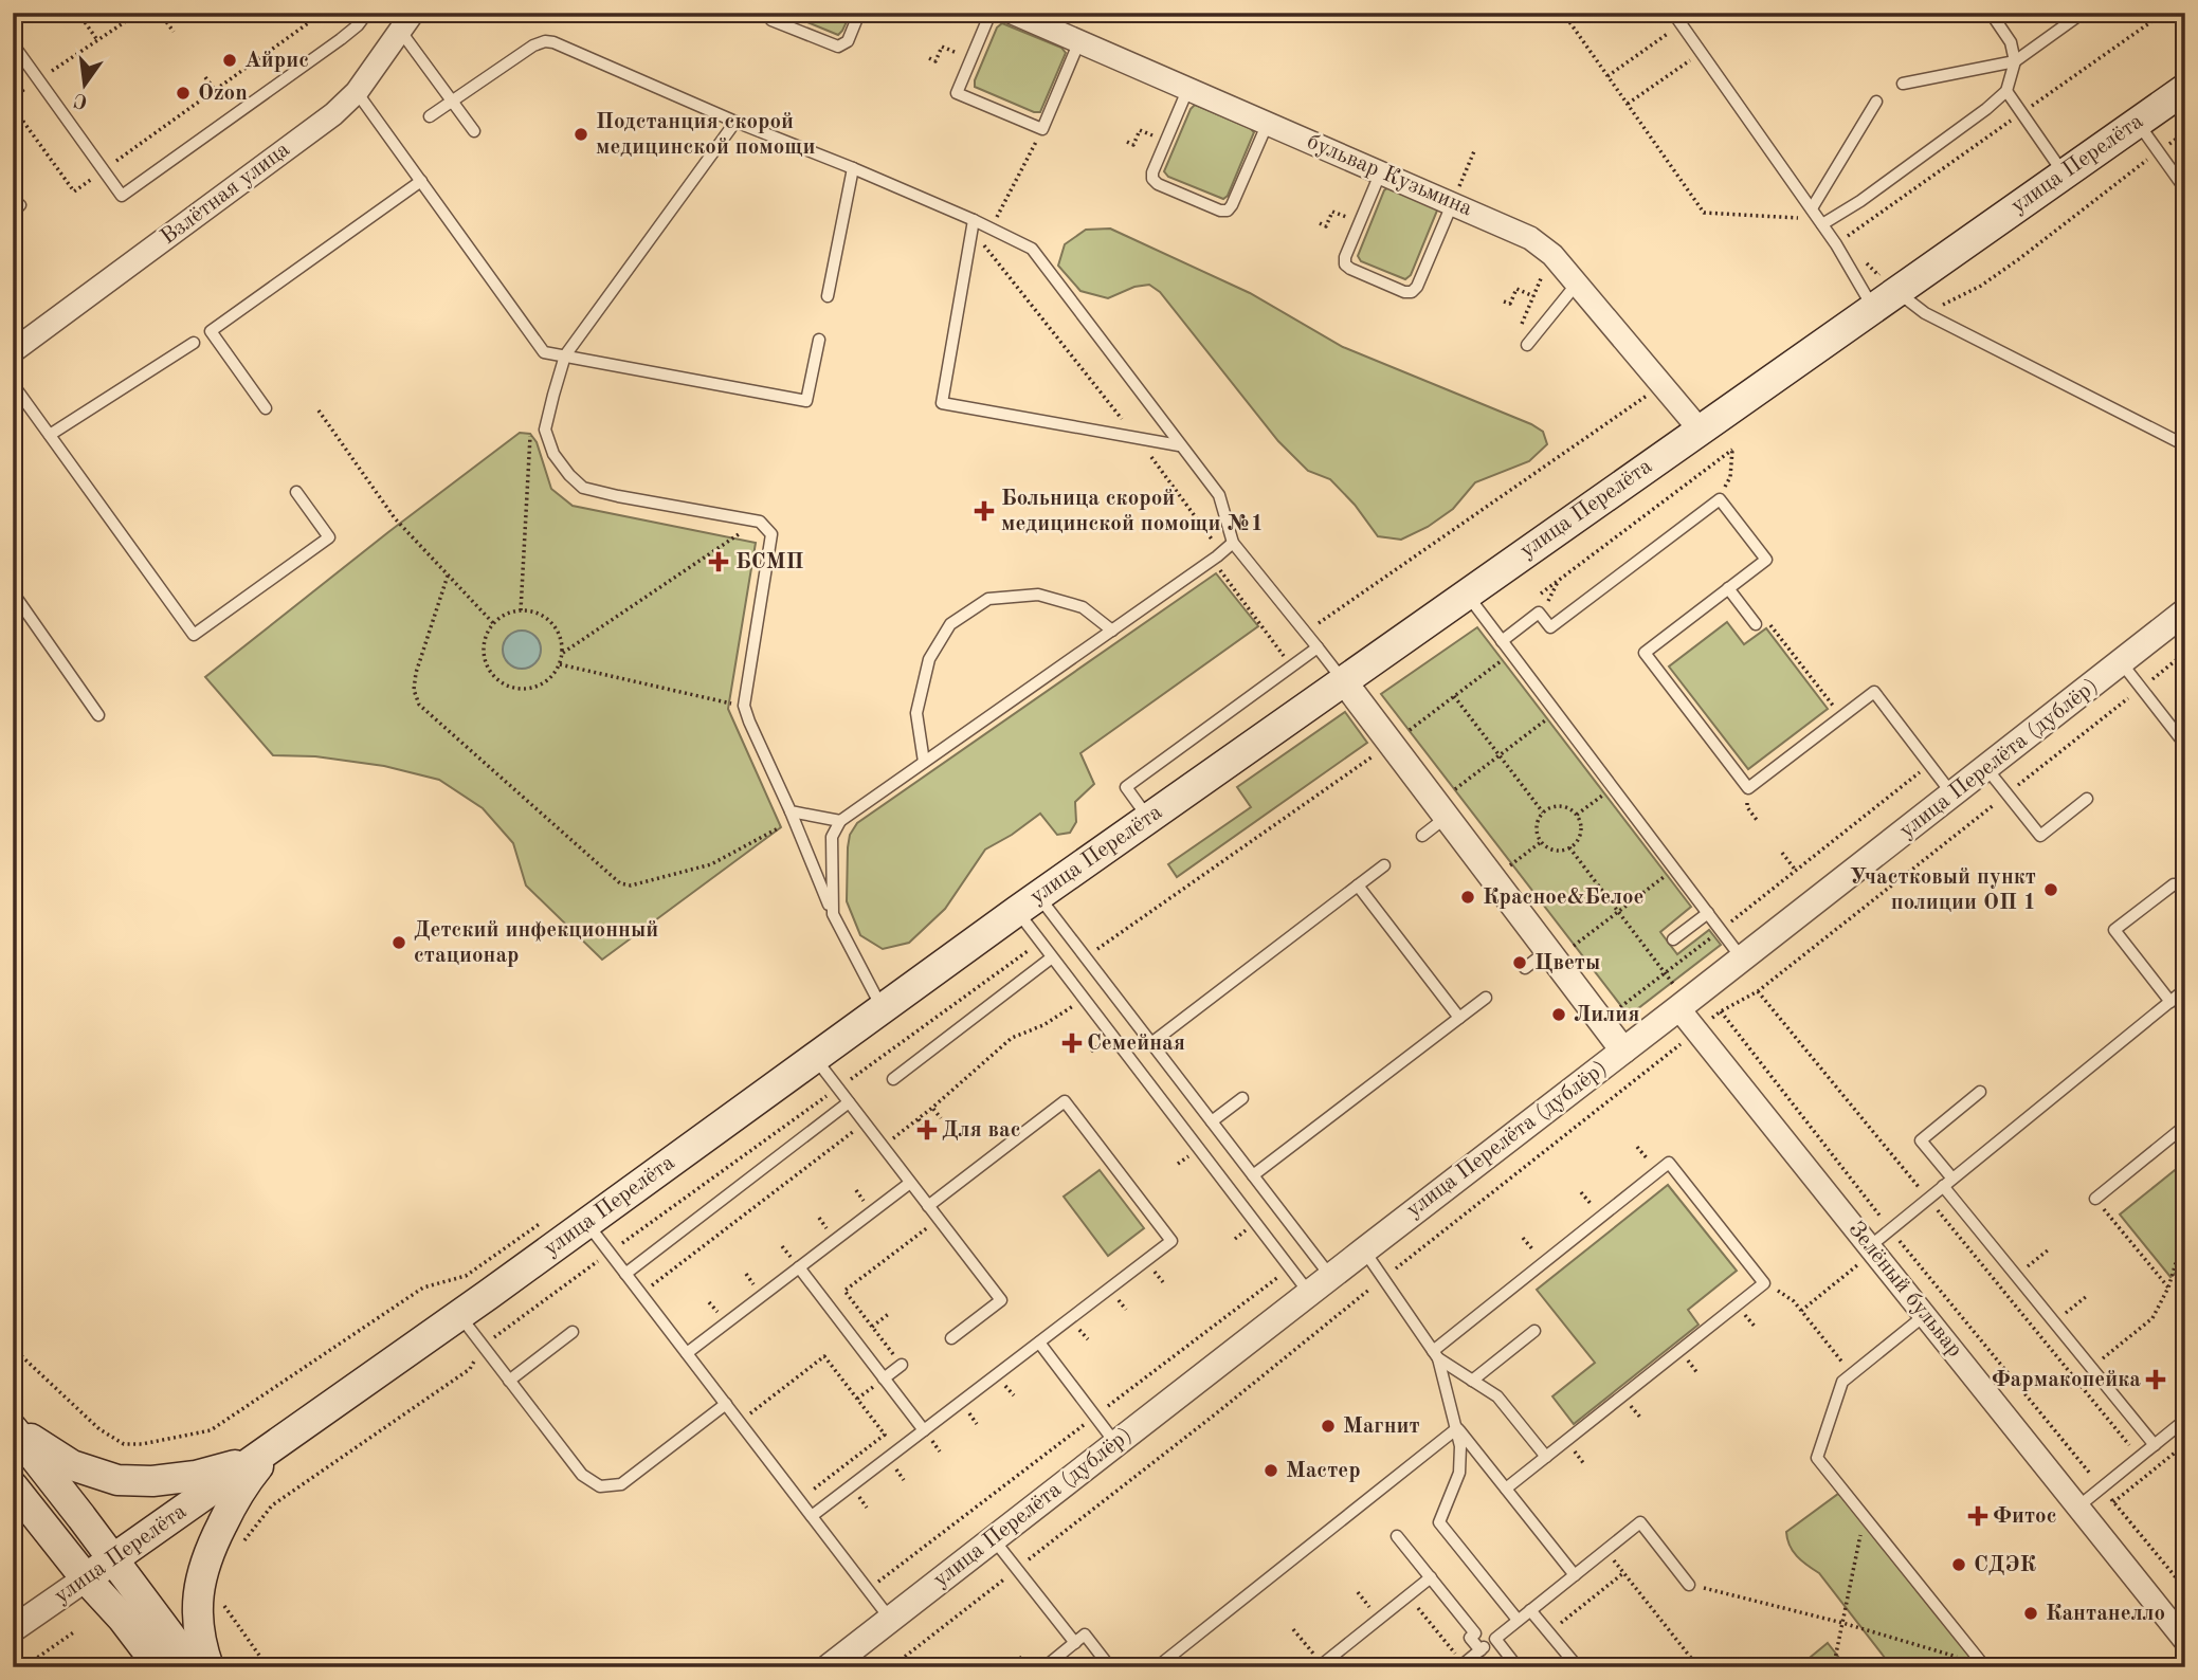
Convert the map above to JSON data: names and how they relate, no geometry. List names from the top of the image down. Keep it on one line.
{"streets":{"main road":["улица Перелёта"],"street":["бульвар Кузьмина","Взлётная улица","улица Перелёта (дублёр)","Зелёный бульвар"]},"crossings":[["улица Перелёта","бульвар Кузьмина"],["улица Перелёта (дублёр)","Зелёный бульвар"]],"places":{"other":["Айрис","Ozon","Подстанция скорой медицинской помощи","Участковый пункт полиции ОП 1","Красное&Белое","Детский инфекционный стационар","Цветы","Лилия","Магнит","Мастер","СДЭК","Кантанелло"],"health":["Больница скорой медицинской помощи №1","БСМП","Семейная","Для вас","Фармакопейка","Фитос"]},"north":"bottom"}
